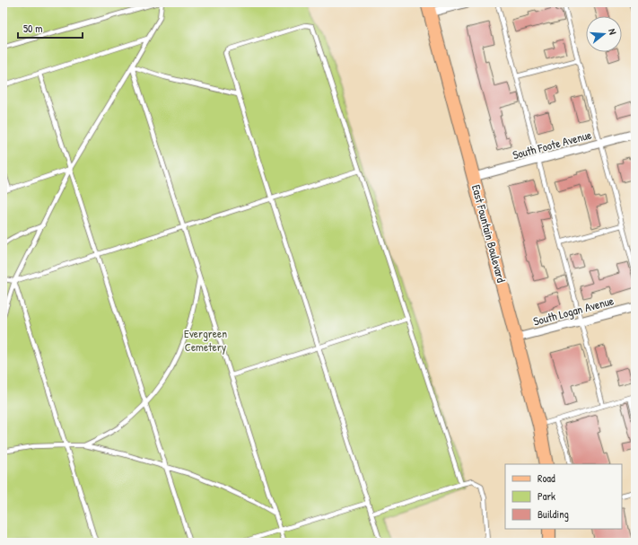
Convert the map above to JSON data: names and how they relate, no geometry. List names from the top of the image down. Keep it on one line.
{"streets":{"main road":["East Fountain Boulevard"],"street":["South Foote Avenue","South Logan Avenue"]},"crossings":[["South Foote Avenue","East Fountain Boulevard"],["East Fountain Boulevard","South Logan Avenue"]],"parks":["Evergreen Cemetery"],"legend":["Road","Park","Building"],"scale_bar":"50 m","north":"right"}
